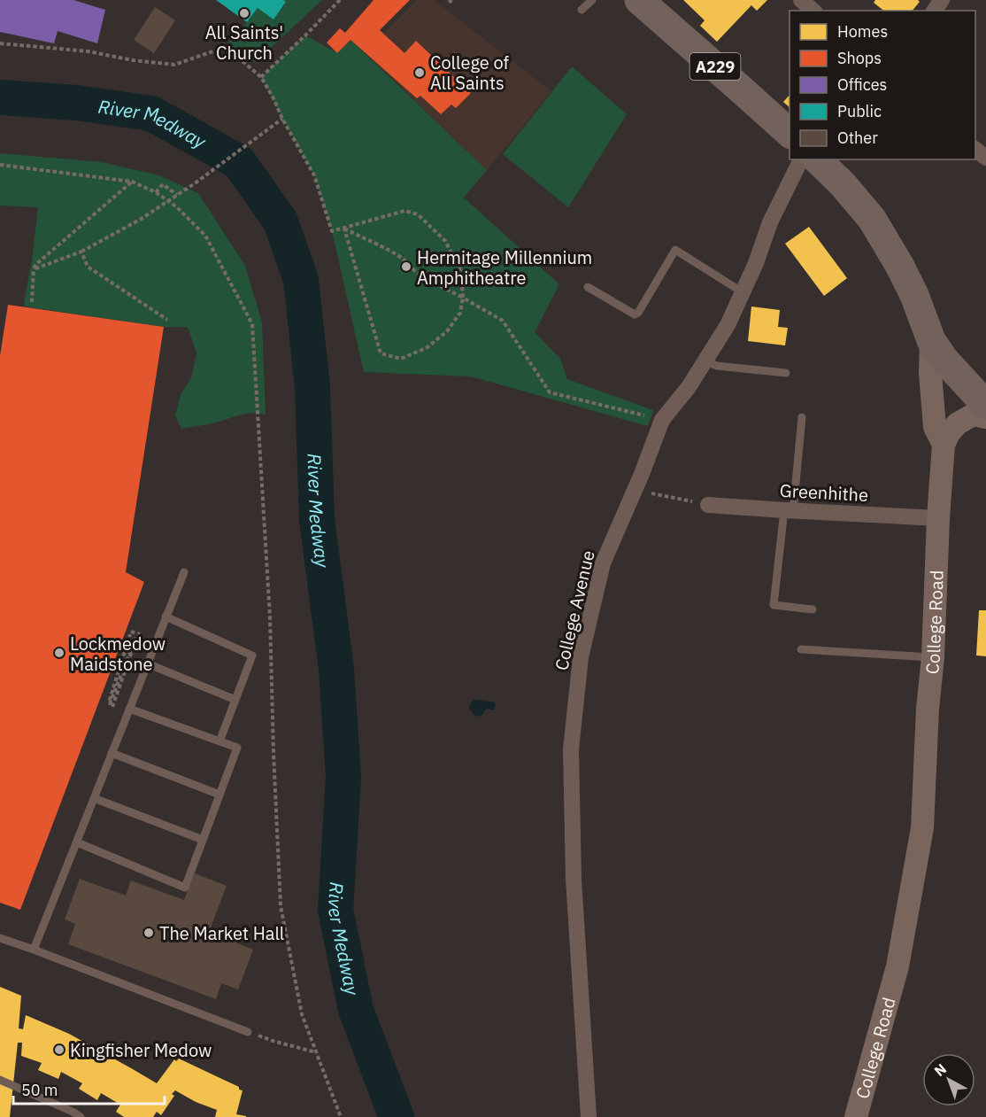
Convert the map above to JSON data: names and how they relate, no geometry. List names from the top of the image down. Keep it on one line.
{"streets":{"highway":["A229","College Road"],"street":["Greenhithe","College Avenue"]},"crossings":[["Greenhithe","College Road"]],"water":["River Medway"],"places":["All Saints' Church","College of All Saints","Hermitage Millennium Amphitheatre","Lockmedow Maidstone","The Market Hall","Kingfisher Medow"],"legend":["Homes","Shops","Offices","Public","Other"],"scale_bar":"50 m","north":"top left"}
